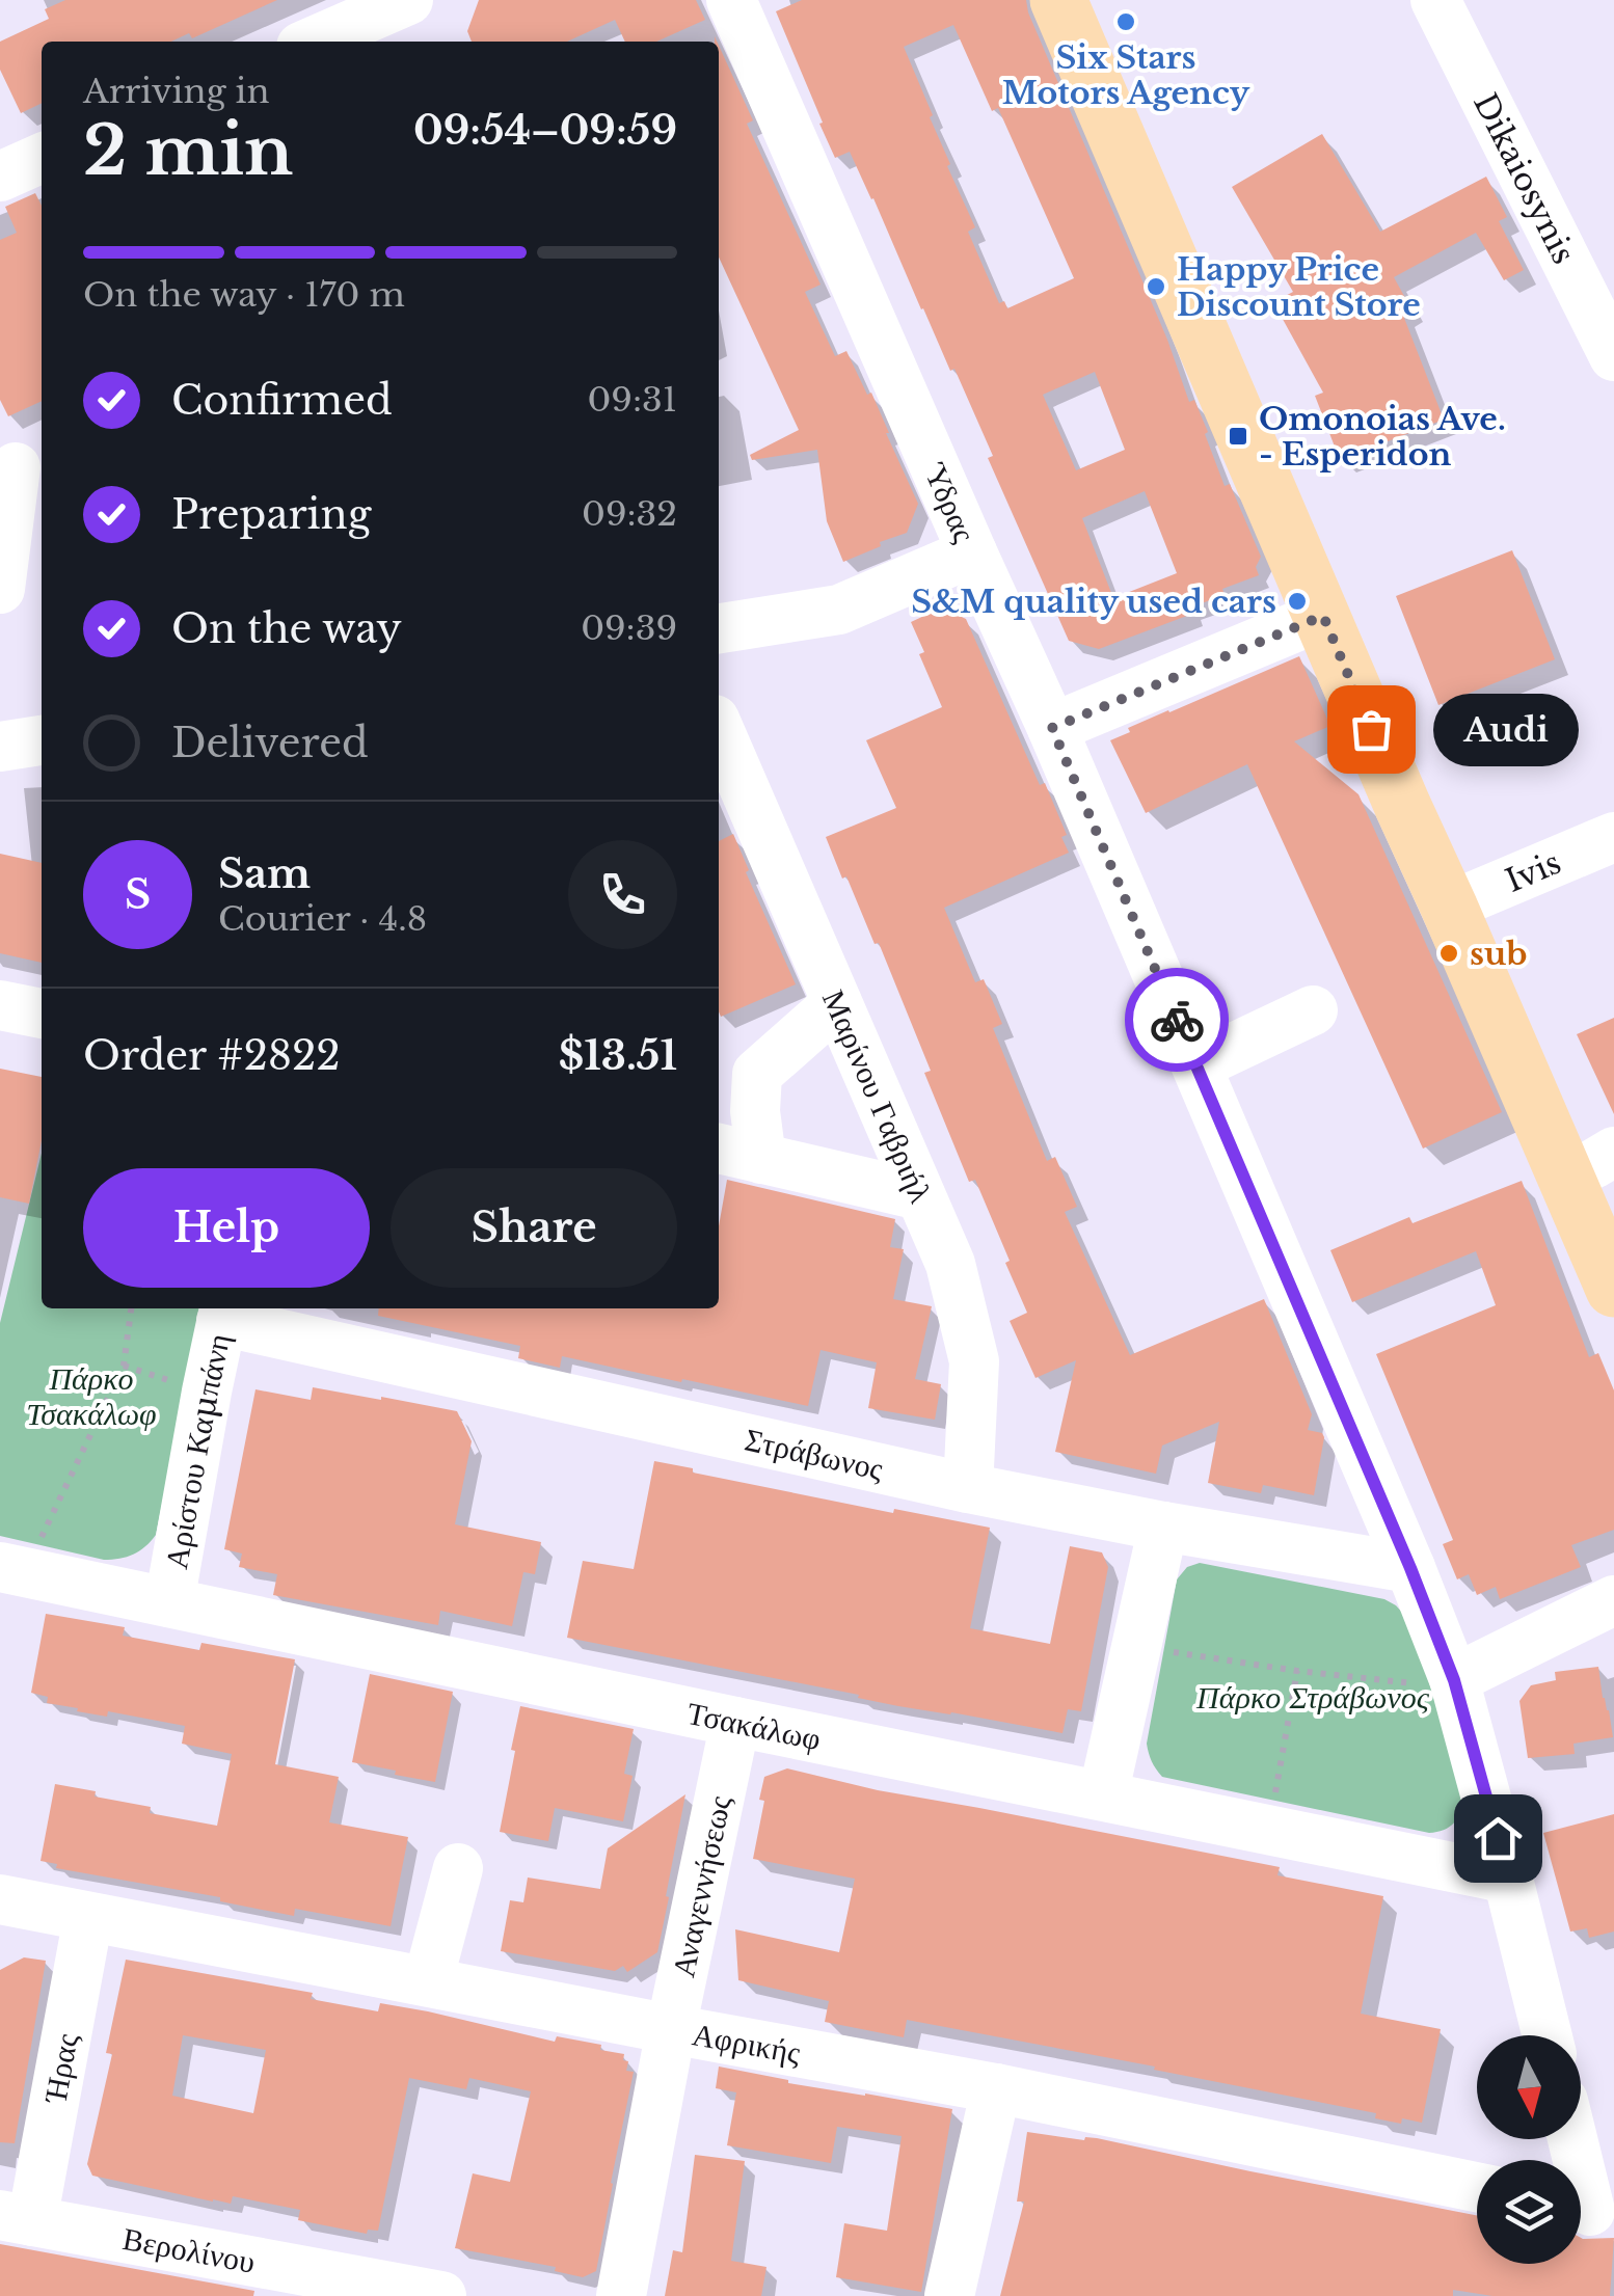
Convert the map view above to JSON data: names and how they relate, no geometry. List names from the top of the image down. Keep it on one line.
{"streets":{"street":["Dikaiosynis","Ύδρας","Ivis","Μαρίνου Γαβριήλ","Αρίστου Καμπάνη","Στράβωνος","Τσακάλωφ","Αναγεννήσεως","Αφρικής","Ήρας","Βερολίνου"]},"crossings":[["Ύδρας","Στράβωνος"],["Ύδρας","Τσακάλωφ"],["Μαρίνου Γαβριήλ","Στράβωνος"],["Αρίστου Καμπάνη","Στράβωνος"],["Αρίστου Καμπάνη","Τσακάλωφ"],["Τσακάλωφ","Αναγεννήσεως"],["Αναγεννήσεως","Αφρικής"],["Αφρικής","Ήρας"],["Ήρας","Βερολίνου"]],"parks":["Πάρκο Τσακάλωφ","Πάρκο Στράβωνος"],"places":{"other":["Six Stars Motors Agency","Happy Price Discount Store","S&M quality used cars","Audi","sub"],"transit":["Omonoias Ave. - Esperidon"]},"north":"bottom","page":{"heading":["2 min","Arriving in","09:54–09:59"],"panel":["Sam","Courier · 4.8","Order #2822","$13.51"],"bar":"On the way · 170 m","list":[["Confirmed","09:31"],["Preparing","09:32"],["On the way","09:39"],"Delivered"],"bubble":"Audi","round":"S","buttons":["Help","Share"]}}
